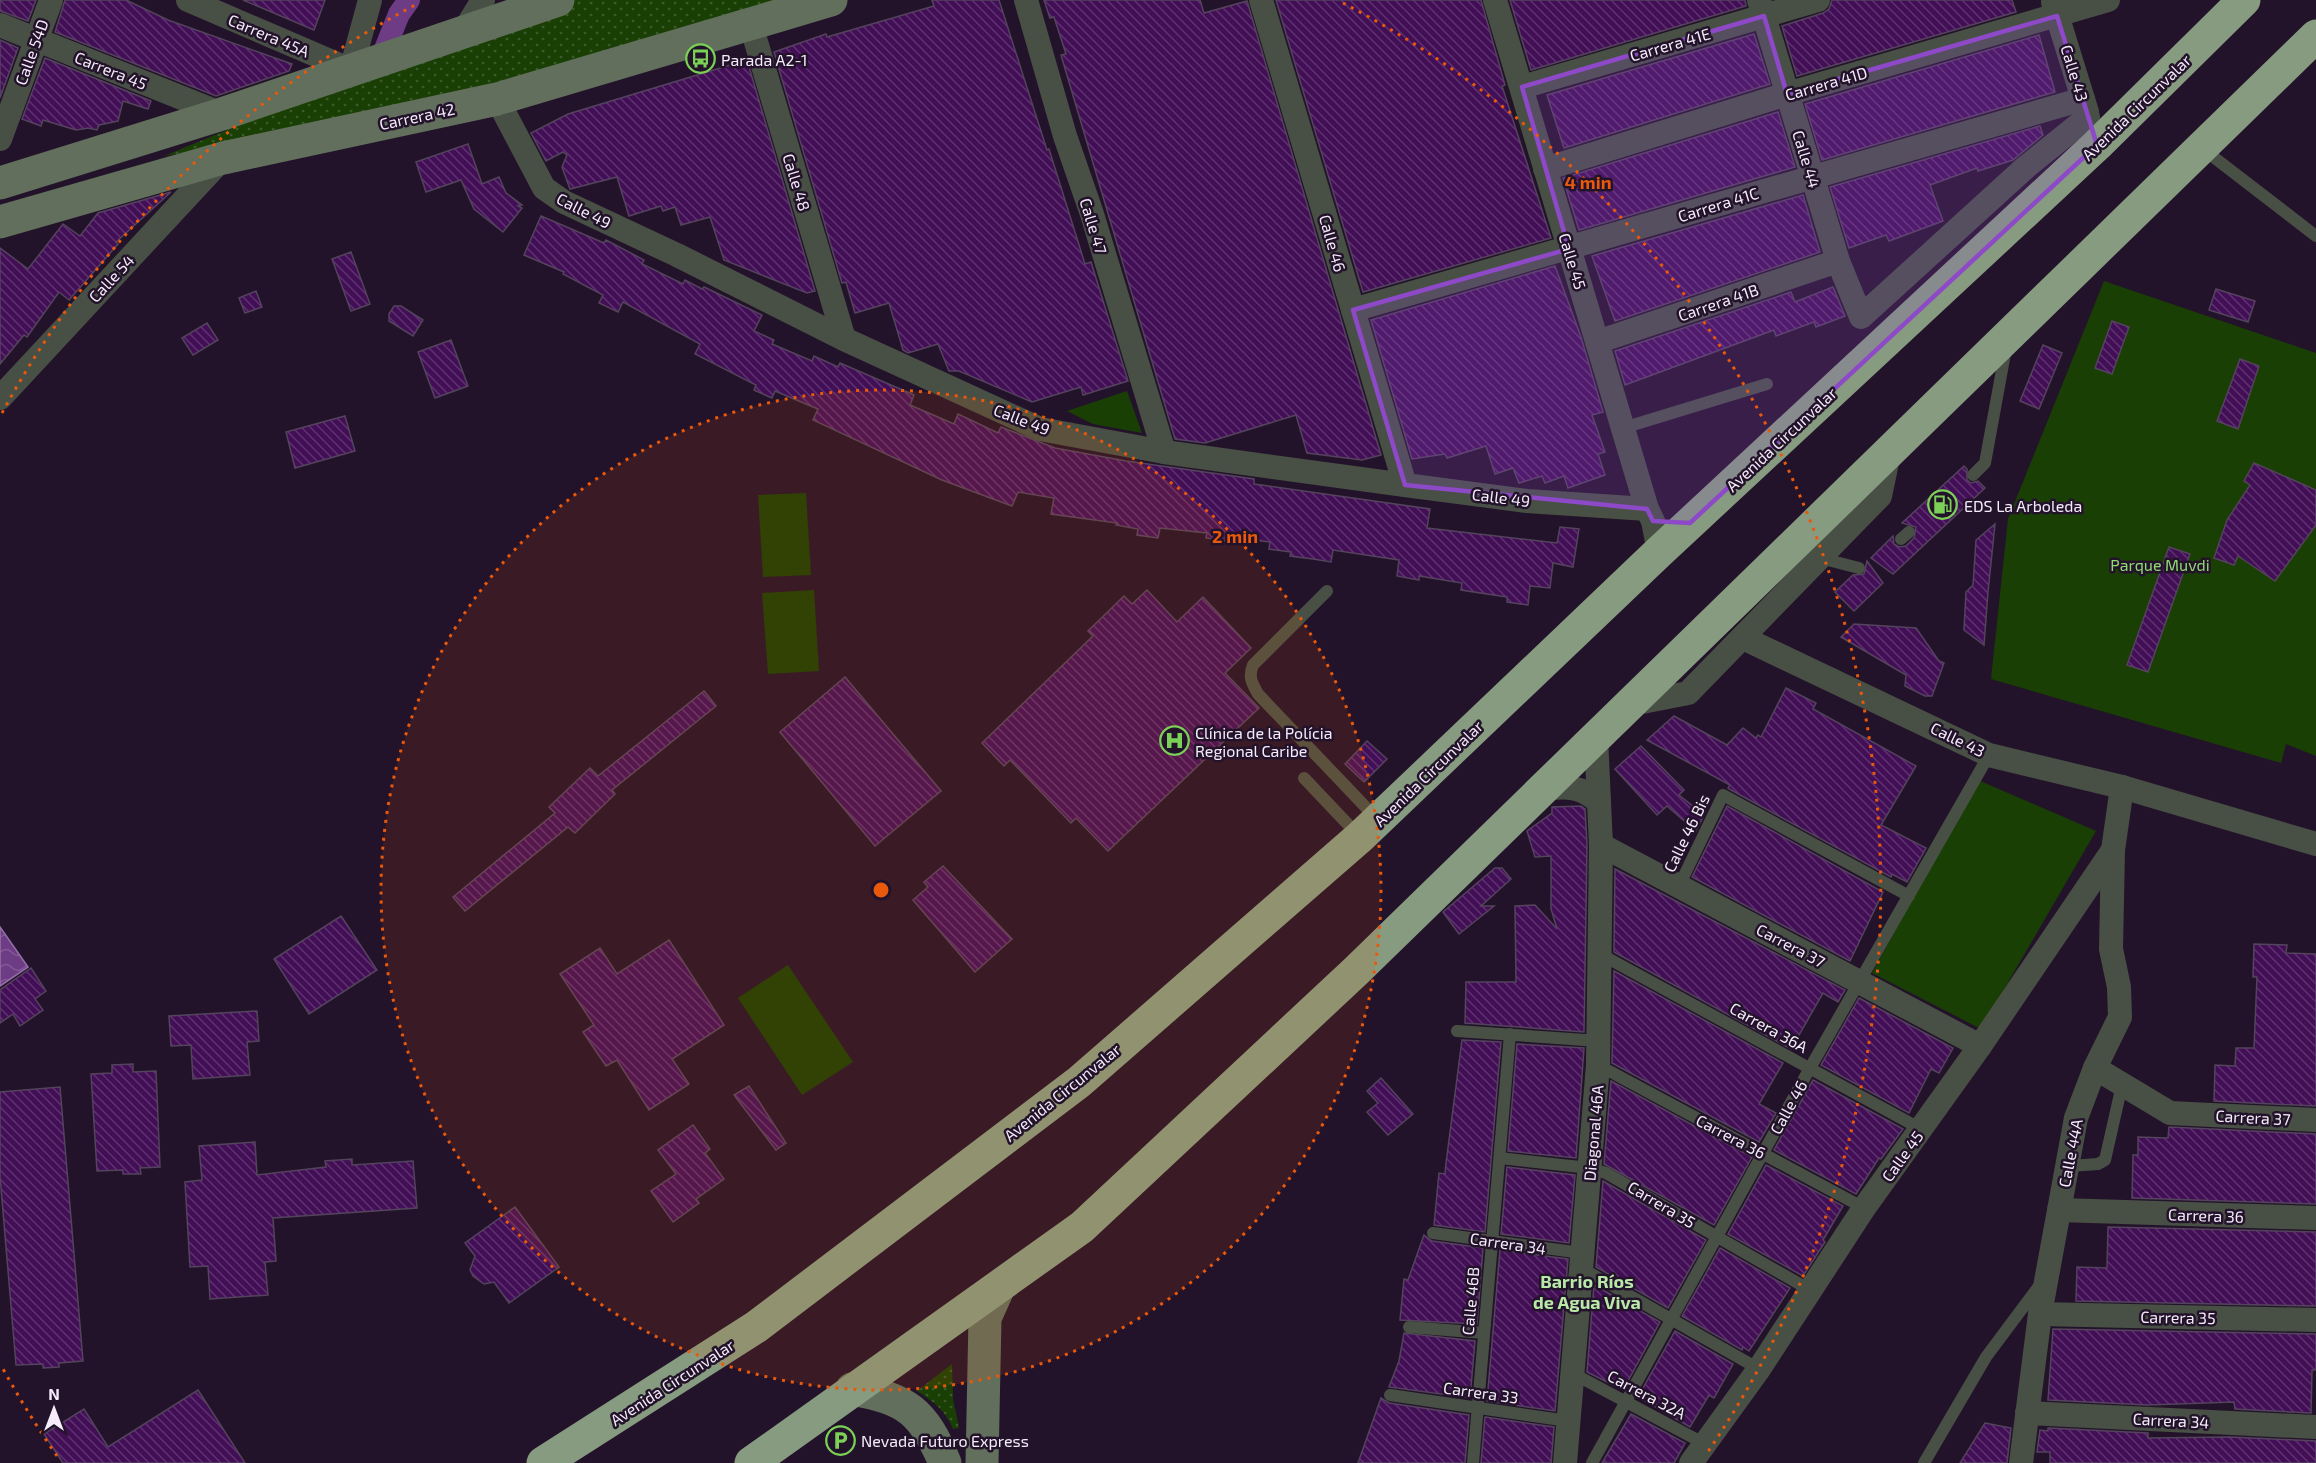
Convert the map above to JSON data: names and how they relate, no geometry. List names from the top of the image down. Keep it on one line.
{"streets":{"highway":["Avenida Circunvalar"],"street":["Carrera 45A","Carrera 41E","Calle 54D","Carrera 45","Calle 43","Carrera 41D","Carrera 42","Calle 44","Calle 48","Carrera 41C","Calle 49","Calle 47","Calle 46","Calle 45","Calle 54","Carrera 41B","Carrera 37","Diagonal 46A","Carrera 36","Calle 44A","Carrera 35","Carrera 34"],"lane":["Calle 46 Bis","Carrera 36A","Calle 46B","Carrera 33","Carrera 32A"]},"crossings":[["Carrera 41E","Calle 44"],["Carrera 41E","Calle 45"],["Calle 54D","Carrera 45"],["Calle 43","Carrera 41D"],["Calle 43","Avenida Circunvalar"],["Calle 43","Calle 44"],["Calle 43","Carrera 41C"],["Calle 43","Calle 46"],["Calle 43","Calle 44A"],["Carrera 41D","Calle 44"],["Carrera 41D","Calle 45"],["Avenida Circunvalar","Calle 44"],["Avenida Circunvalar","Carrera 41C"],["Avenida Circunvalar","Calle 49"],["Avenida Circunvalar","Calle 45"],["Carrera 42","Calle 48"],["Carrera 42","Calle 49"],["Carrera 42","Calle 54"],["Calle 44","Carrera 41C"],["Calle 44","Carrera 41B"],["Calle 48","Calle 49"],["Carrera 41C","Calle 46"],["Carrera 41C","Calle 45"],["Calle 49","Calle 47"],["Calle 49","Calle 46"],["Calle 49","Calle 45"],["Calle 46","Calle 46 Bis"],["Calle 46","Carrera 37"],["Calle 46","Carrera 36A"],["Calle 46","Carrera 36"],["Calle 46","Carrera 35"],["Calle 46","Carrera 34"],["Calle 46","Carrera 32A"],["Calle 45","Carrera 41B"],["Calle 45","Carrera 37"],["Calle 45","Carrera 36A"],["Calle 45","Carrera 36"],["Calle 45","Calle 44A"],["Calle 45","Carrera 35"],["Calle 45","Carrera 34"],["Calle 45","Carrera 32A"],["Calle 46 Bis","Carrera 37"],["Carrera 37","Diagonal 46A"],["Carrera 37","Calle 44A"],["Carrera 36A","Diagonal 46A"],["Diagonal 46A","Carrera 36"],["Diagonal 46A","Carrera 35"],["Diagonal 46A","Carrera 34"],["Diagonal 46A","Carrera 33"],["Diagonal 46A","Carrera 32A"],["Carrera 36","Calle 44A"],["Calle 44A","Carrera 35"],["Calle 44A","Carrera 34"],["Carrera 35","Calle 46B"],["Carrera 34","Calle 46B"],["Calle 46B","Carrera 33"]],"districts":["Barrio Ríos de Agua Viva"],"parks":["Parque Muvdi"],"places":{"bus stop":["Parada A2-1"],"fuel station":["EDS La Arboleda"],"hospital":["Clínica de la Polícia Regional Caribe"],"parking":["Nevada Futuro Express"]},"north":"top","rings":["4 min","2 min"]}
